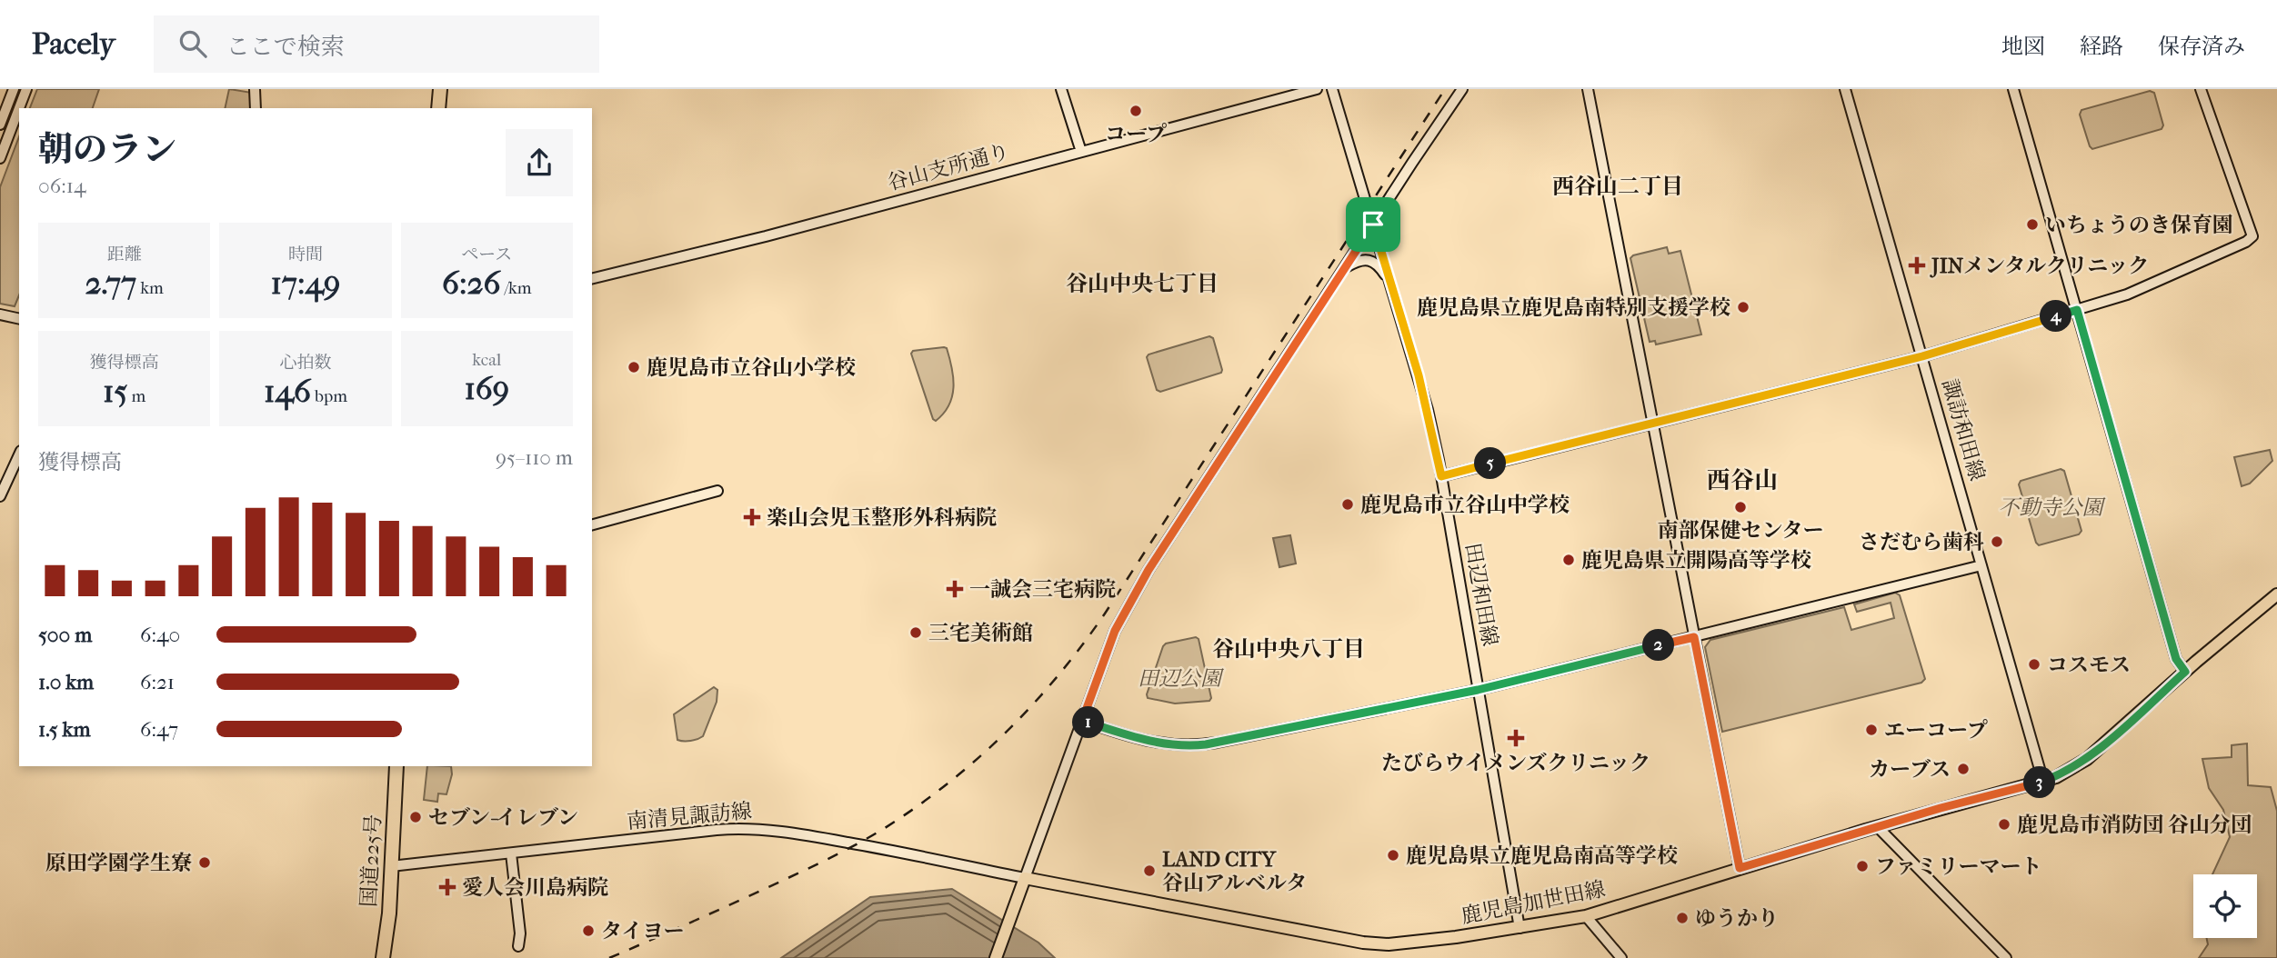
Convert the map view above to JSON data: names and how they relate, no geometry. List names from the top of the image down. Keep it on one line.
{"streets":{"highway":["国道225号"],"main road":["鹿児島加世田線"],"street":["谷山支所通り","諏訪和田線","田辺和田線","南清見諏訪線"]},"crossings":[["諏訪和田線","鹿児島加世田線"],["田辺和田線","鹿児島加世田線"],["南清見諏訪線","国道225号"],["南清見諏訪線","鹿児島加世田線"]],"districts":["西谷山二丁目","谷山中央七丁目","西谷山","谷山中央八丁目"],"parks":["不動寺公園","田辺公園"],"places":{"other":["コープ","いちょうのき保育園","鹿児島県立鹿児島南特別支援学校","鹿児島市立谷山小学校","鹿児島市立谷山中学校","南部保健センター","さだむら歯科","鹿児島県立開陽高等学校","三宅美術館","コスモス","エーコープ","カーブス","セブン-イレブン","鹿児島市消防団 谷山分団","鹿児島県立鹿児島南高等学校","原田学園学生寮","ファミリーマート","LAND CITY 谷山アルベルタ","ゆうかり","タイヨー"],"health":["JINメンタルクリニック","楽山会児玉整形外科病院","一誠会三宅病院","たびらウイメンズクリニック","愛人会川島病院"]},"page":{"header":"Pacely","search":"ここで検索","nav":["地図","経路","保存済み"],"heading":["朝のラン","06:14"],"stats":[["距離","2.77 km"],["時間","17:49"],["ペース","6:26 /km"],["獲得標高","15 m"],["心拍数","146 bpm"],["kcal","169"]],"pins":["4","5","2","1","3"],"chart":["獲得標高","95–110 m"],"list":[{"name":"500 m","note":"6:40"},{"name":"1.0 km","note":"6:21"},{"name":"1.5 km","note":"6:47"}]}}
